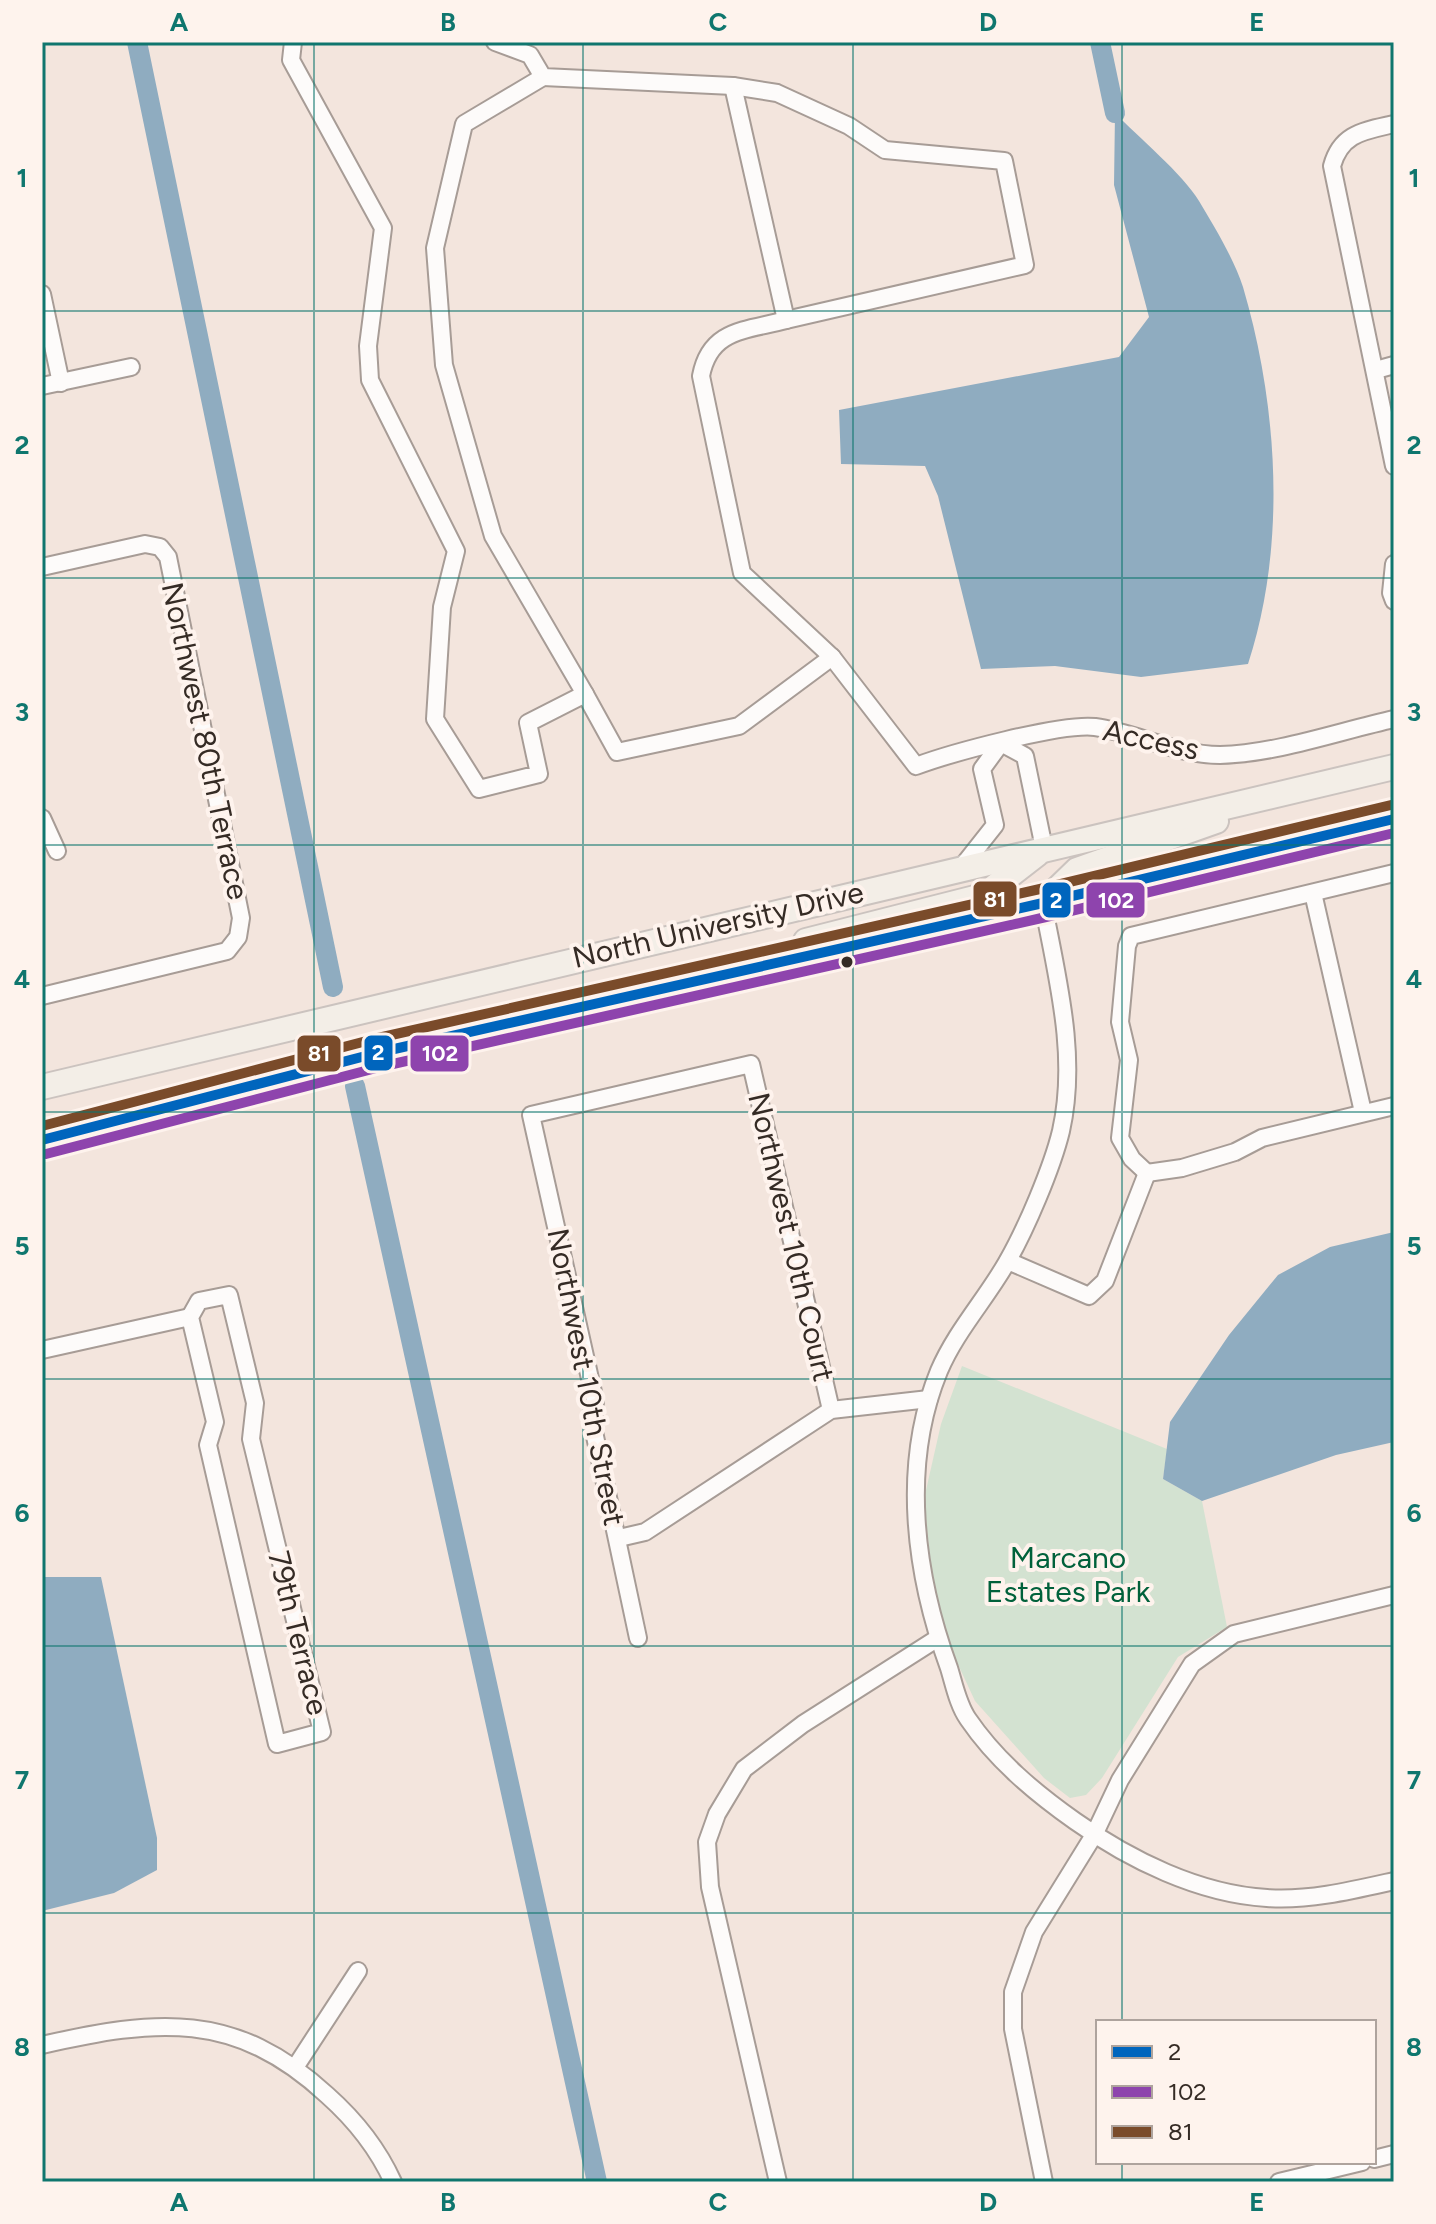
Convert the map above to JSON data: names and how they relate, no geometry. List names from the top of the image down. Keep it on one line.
{"streets":{"main road":["North University Drive"],"street":["Access","Northwest 80th Terrace","Northwest 10th Court","Northwest 10th Street","79th Terrace"]},"crossings":[["Northwest 10th Court","Northwest 10th Street"]],"parks":["Marcano Estates Park"],"lines":["transit line 81","transit line 2","transit line 102"],"legend":["2","102","81"],"grid":{"columns":["A","B","C","D","E"],"rows":["1","2","3","4","5","6","7","8"]}}
